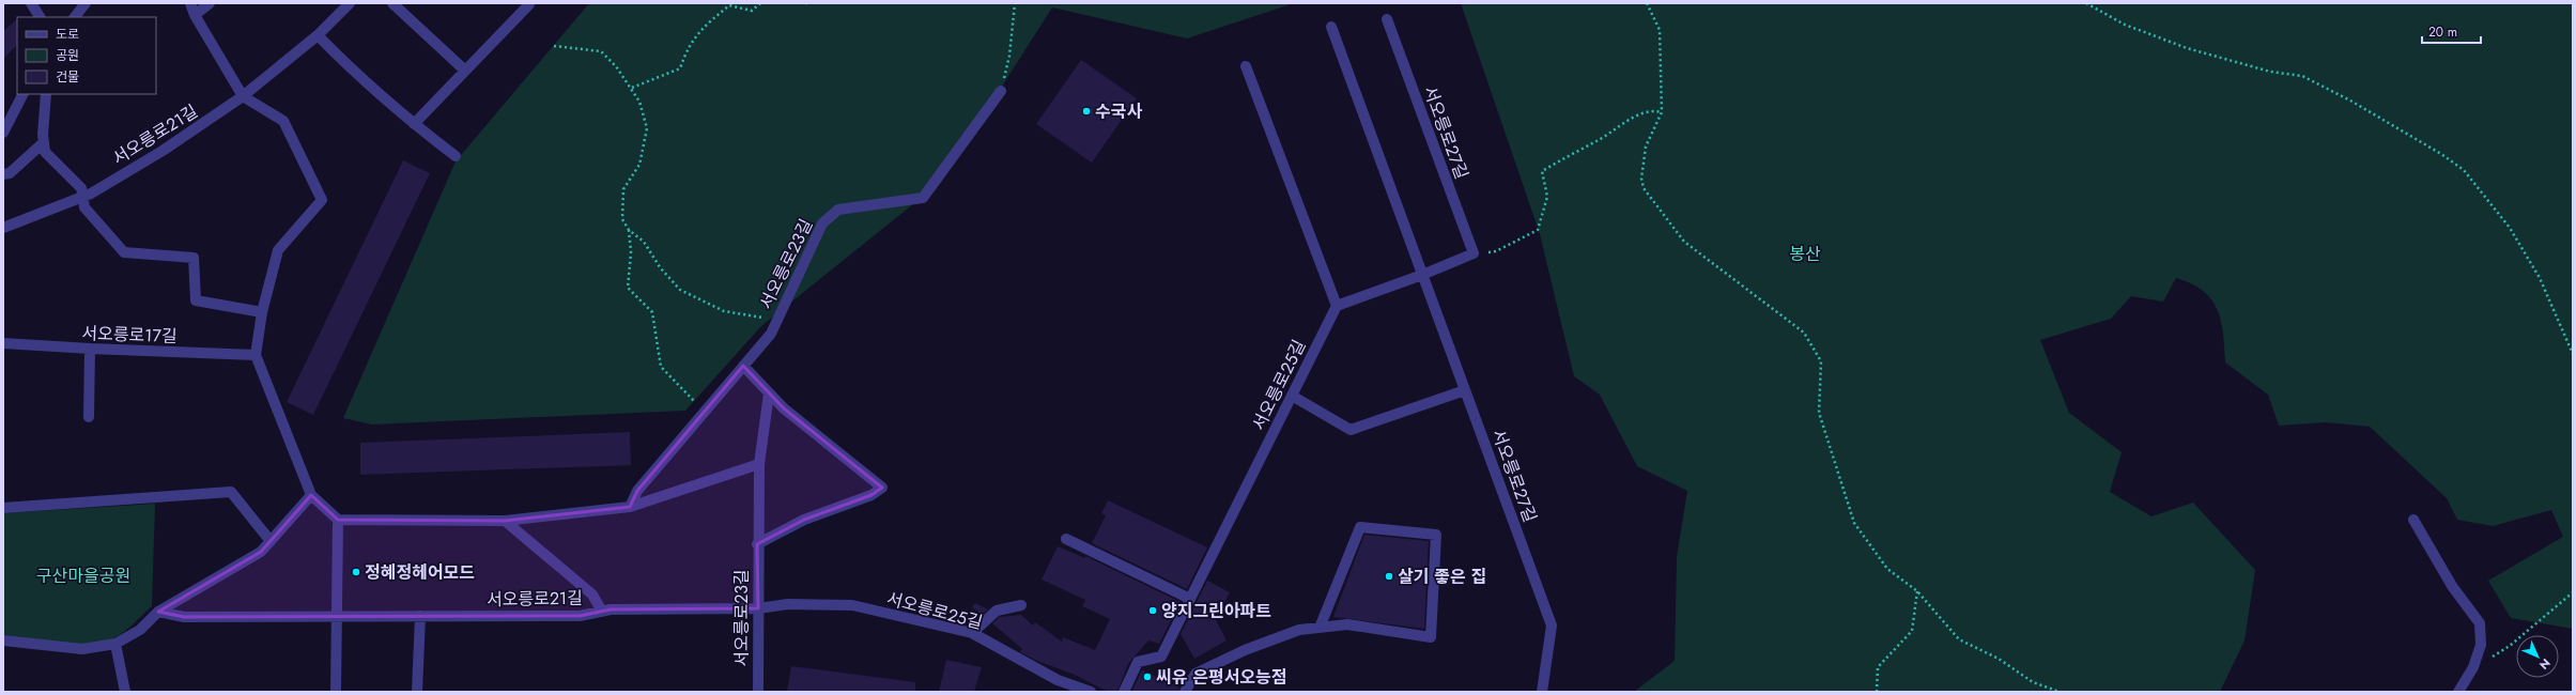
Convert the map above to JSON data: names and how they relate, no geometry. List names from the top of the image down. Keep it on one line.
{"streets":{"street":["서오릉로27길","서오릉로21길","서오릉로23길","서오릉로17길","서오릉로25길"]},"crossings":[["서오릉로21길","서오릉로23길"],["서오릉로21길","서오릉로25길"],["서오릉로23길","서오릉로25길"]],"parks":["봉산","구산마을공원"],"places":["수국사","정혜정헤어모드","살기 좋은 집","양지그린아파트","씨유 은평서오능점"],"legend":["도로","공원","건물"],"scale_bar":"20 m","north":"bottom right"}
